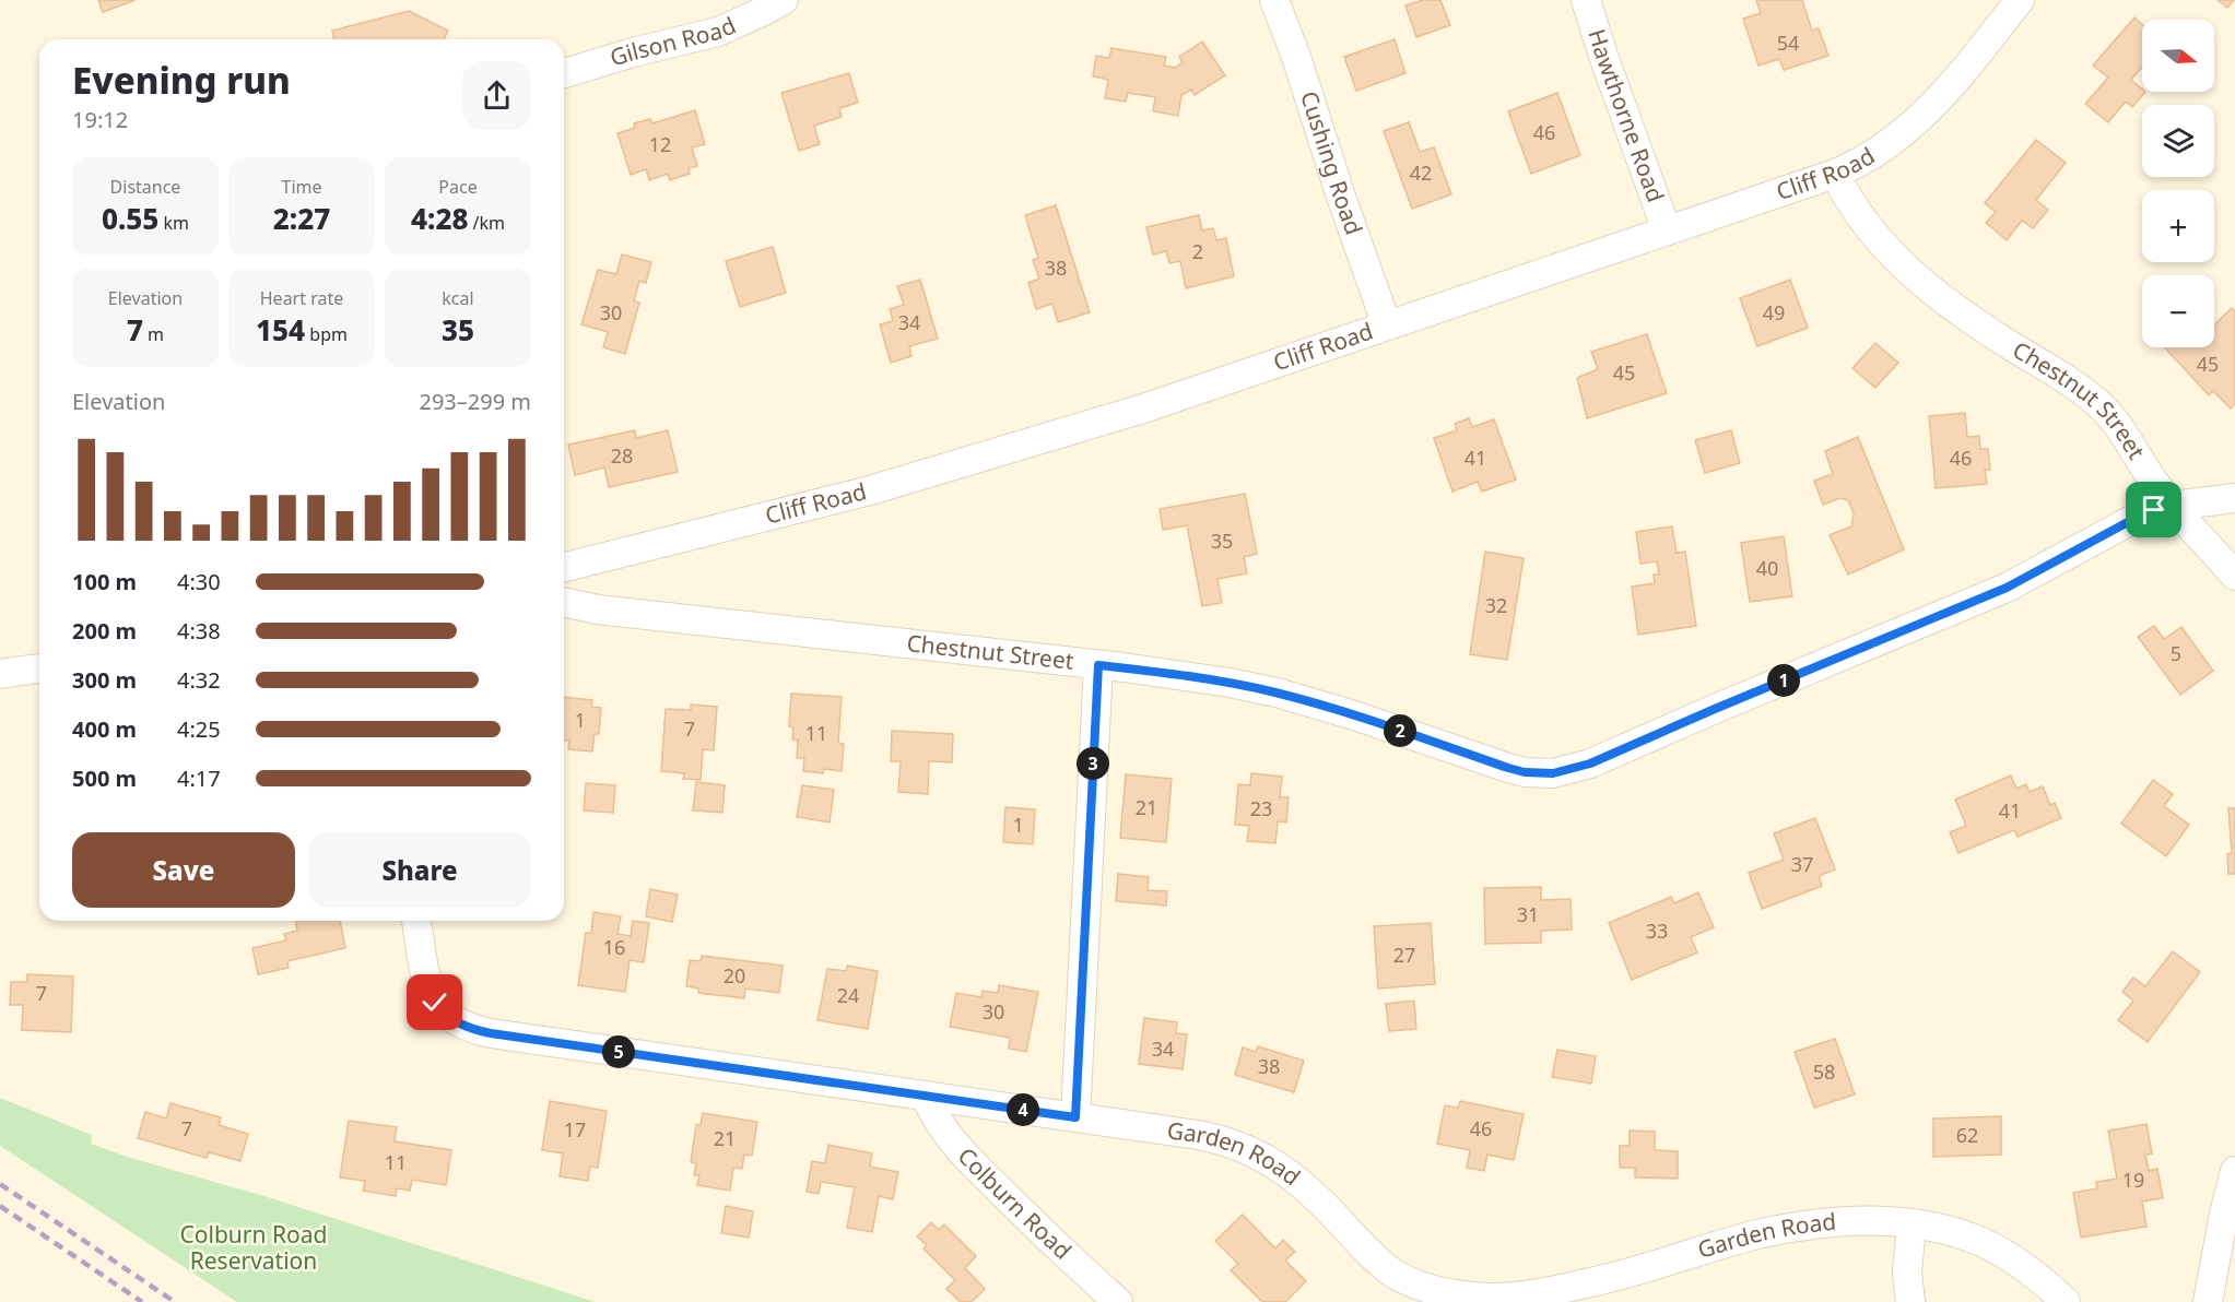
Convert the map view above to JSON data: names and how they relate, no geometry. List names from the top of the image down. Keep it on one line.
{"streets":{"street":["Gilson Road","Hawthorne Road","Cushing Road","Cliff Road","Chestnut Street","Garden Road","Colburn Road"]},"crossings":[["Hawthorne Road","Cliff Road"],["Cushing Road","Cliff Road"],["Cliff Road","Chestnut Street"],["Garden Road","Colburn Road"]],"parks":["Colburn Road Reservation"],"house_numbers":["54","46","12","42","2","38","30","49","34","45","45","28","41","46","35","40","32","5","1","7","11","21","23","41","1","37","31","33","16","27","20","7","24","30","34","38","58","7","46","17","62","21","11","19"],"north":"right","page":{"map_buttons":["+","−"],"heading":["Evening run","19:12"],"stats":[["Distance","0.55 km"],["Time","2:27"],["Pace","4:28 /km"],["Elevation","7 m"],["Heart rate","154 bpm"],["kcal","35"]],"chart":["Elevation","293–299 m"],"list":[{"name":"100 m","note":"4:30"},{"name":"200 m","note":"4:38"},{"name":"300 m","note":"4:32"},{"name":"400 m","note":"4:25"},{"name":"500 m","note":"4:17"}],"pins":["1","2","3","5","4"],"buttons":["Save","Share"]}}
